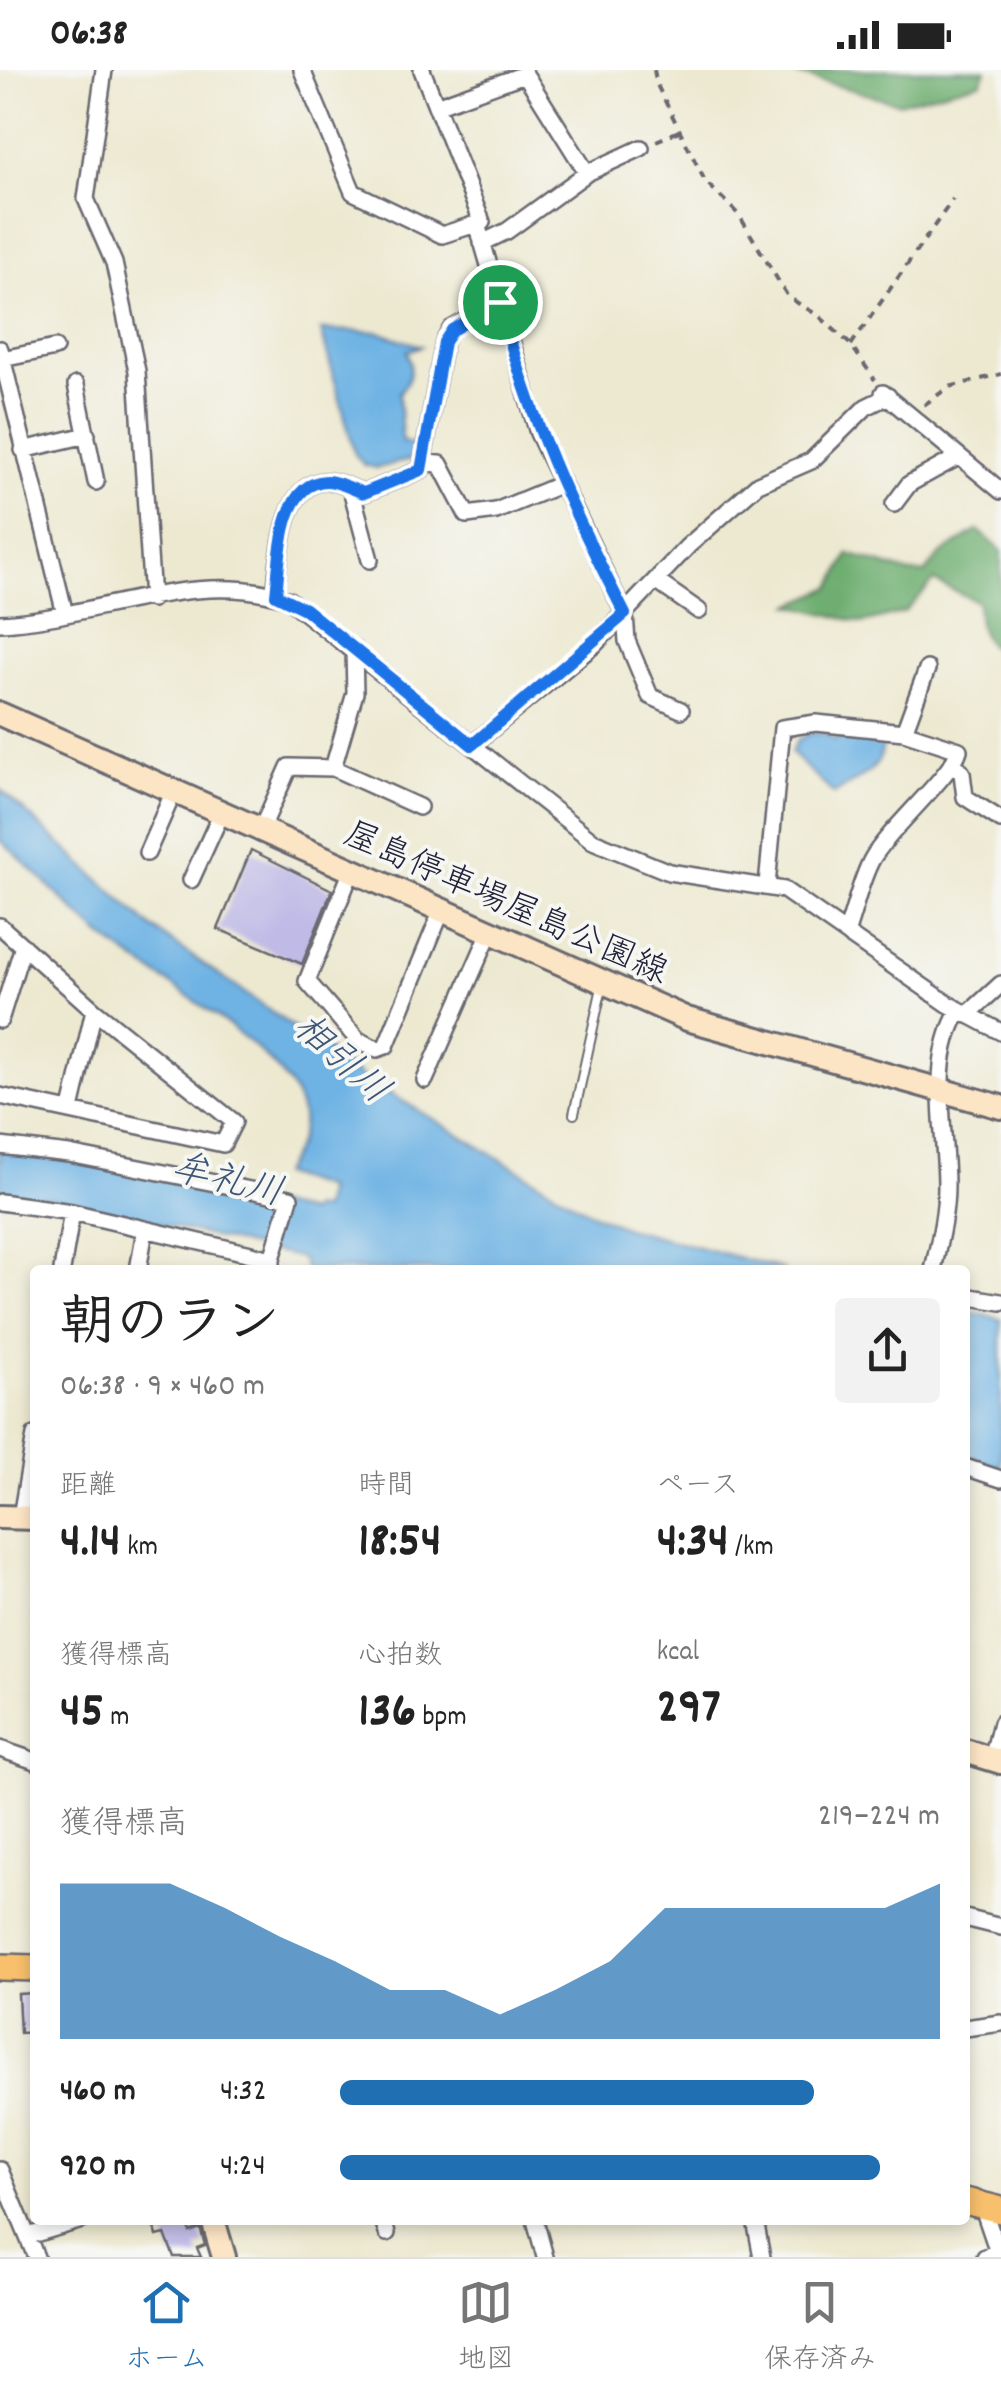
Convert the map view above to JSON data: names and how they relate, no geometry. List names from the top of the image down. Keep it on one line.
{"streets":{"main road":["屋島停車場屋島公園線"]},"water":["相引川","牟礼川"],"page":{"status":"06:38","heading":["朝のラン","06:38 · 9 × 460 m"],"stats":[["距離","4.14 km"],["時間","18:54"],["ペース","4:34 /km"],["獲得標高","45 m"],["心拍数","136 bpm"],["kcal","297"]],"chart":["獲得標高","219–224 m"],"list":[{"name":"460 m","note":"4:32"},{"name":"920 m","note":"4:24"}],"tabs":["ホーム","地図","保存済み"]}}
